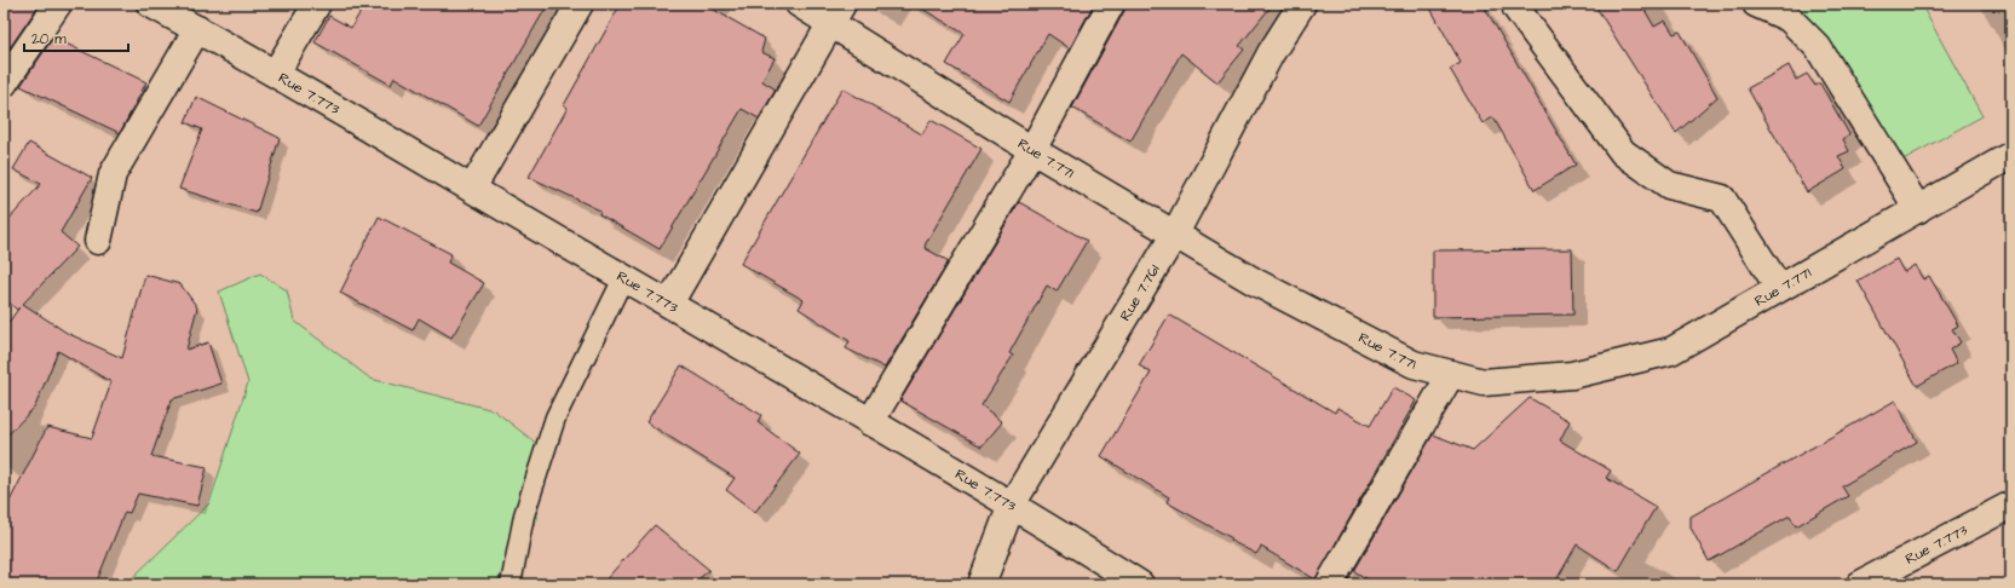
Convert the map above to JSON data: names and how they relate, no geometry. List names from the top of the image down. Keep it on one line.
{"streets":{"street":["Rue 7.773","Rue 7.771","Rue 7.761"]},"crossings":[["Rue 7.773","Rue 7.761"],["Rue 7.771","Rue 7.761"]],"scale_bar":"20 m"}
